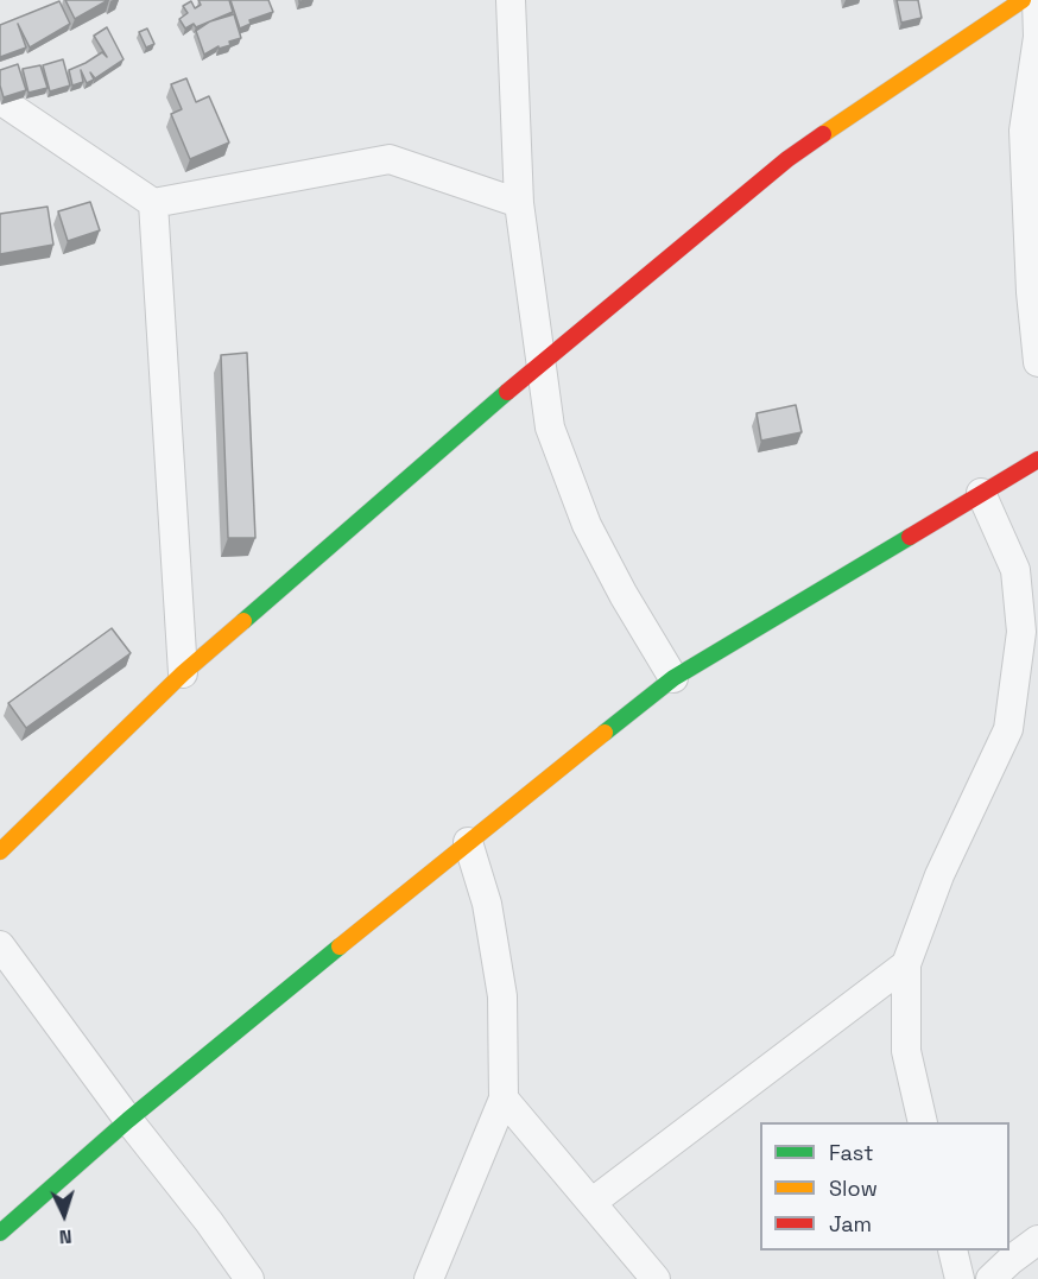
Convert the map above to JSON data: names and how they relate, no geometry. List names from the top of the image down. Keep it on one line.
{"legend":["Fast","Slow","Jam"],"north":"bottom"}
